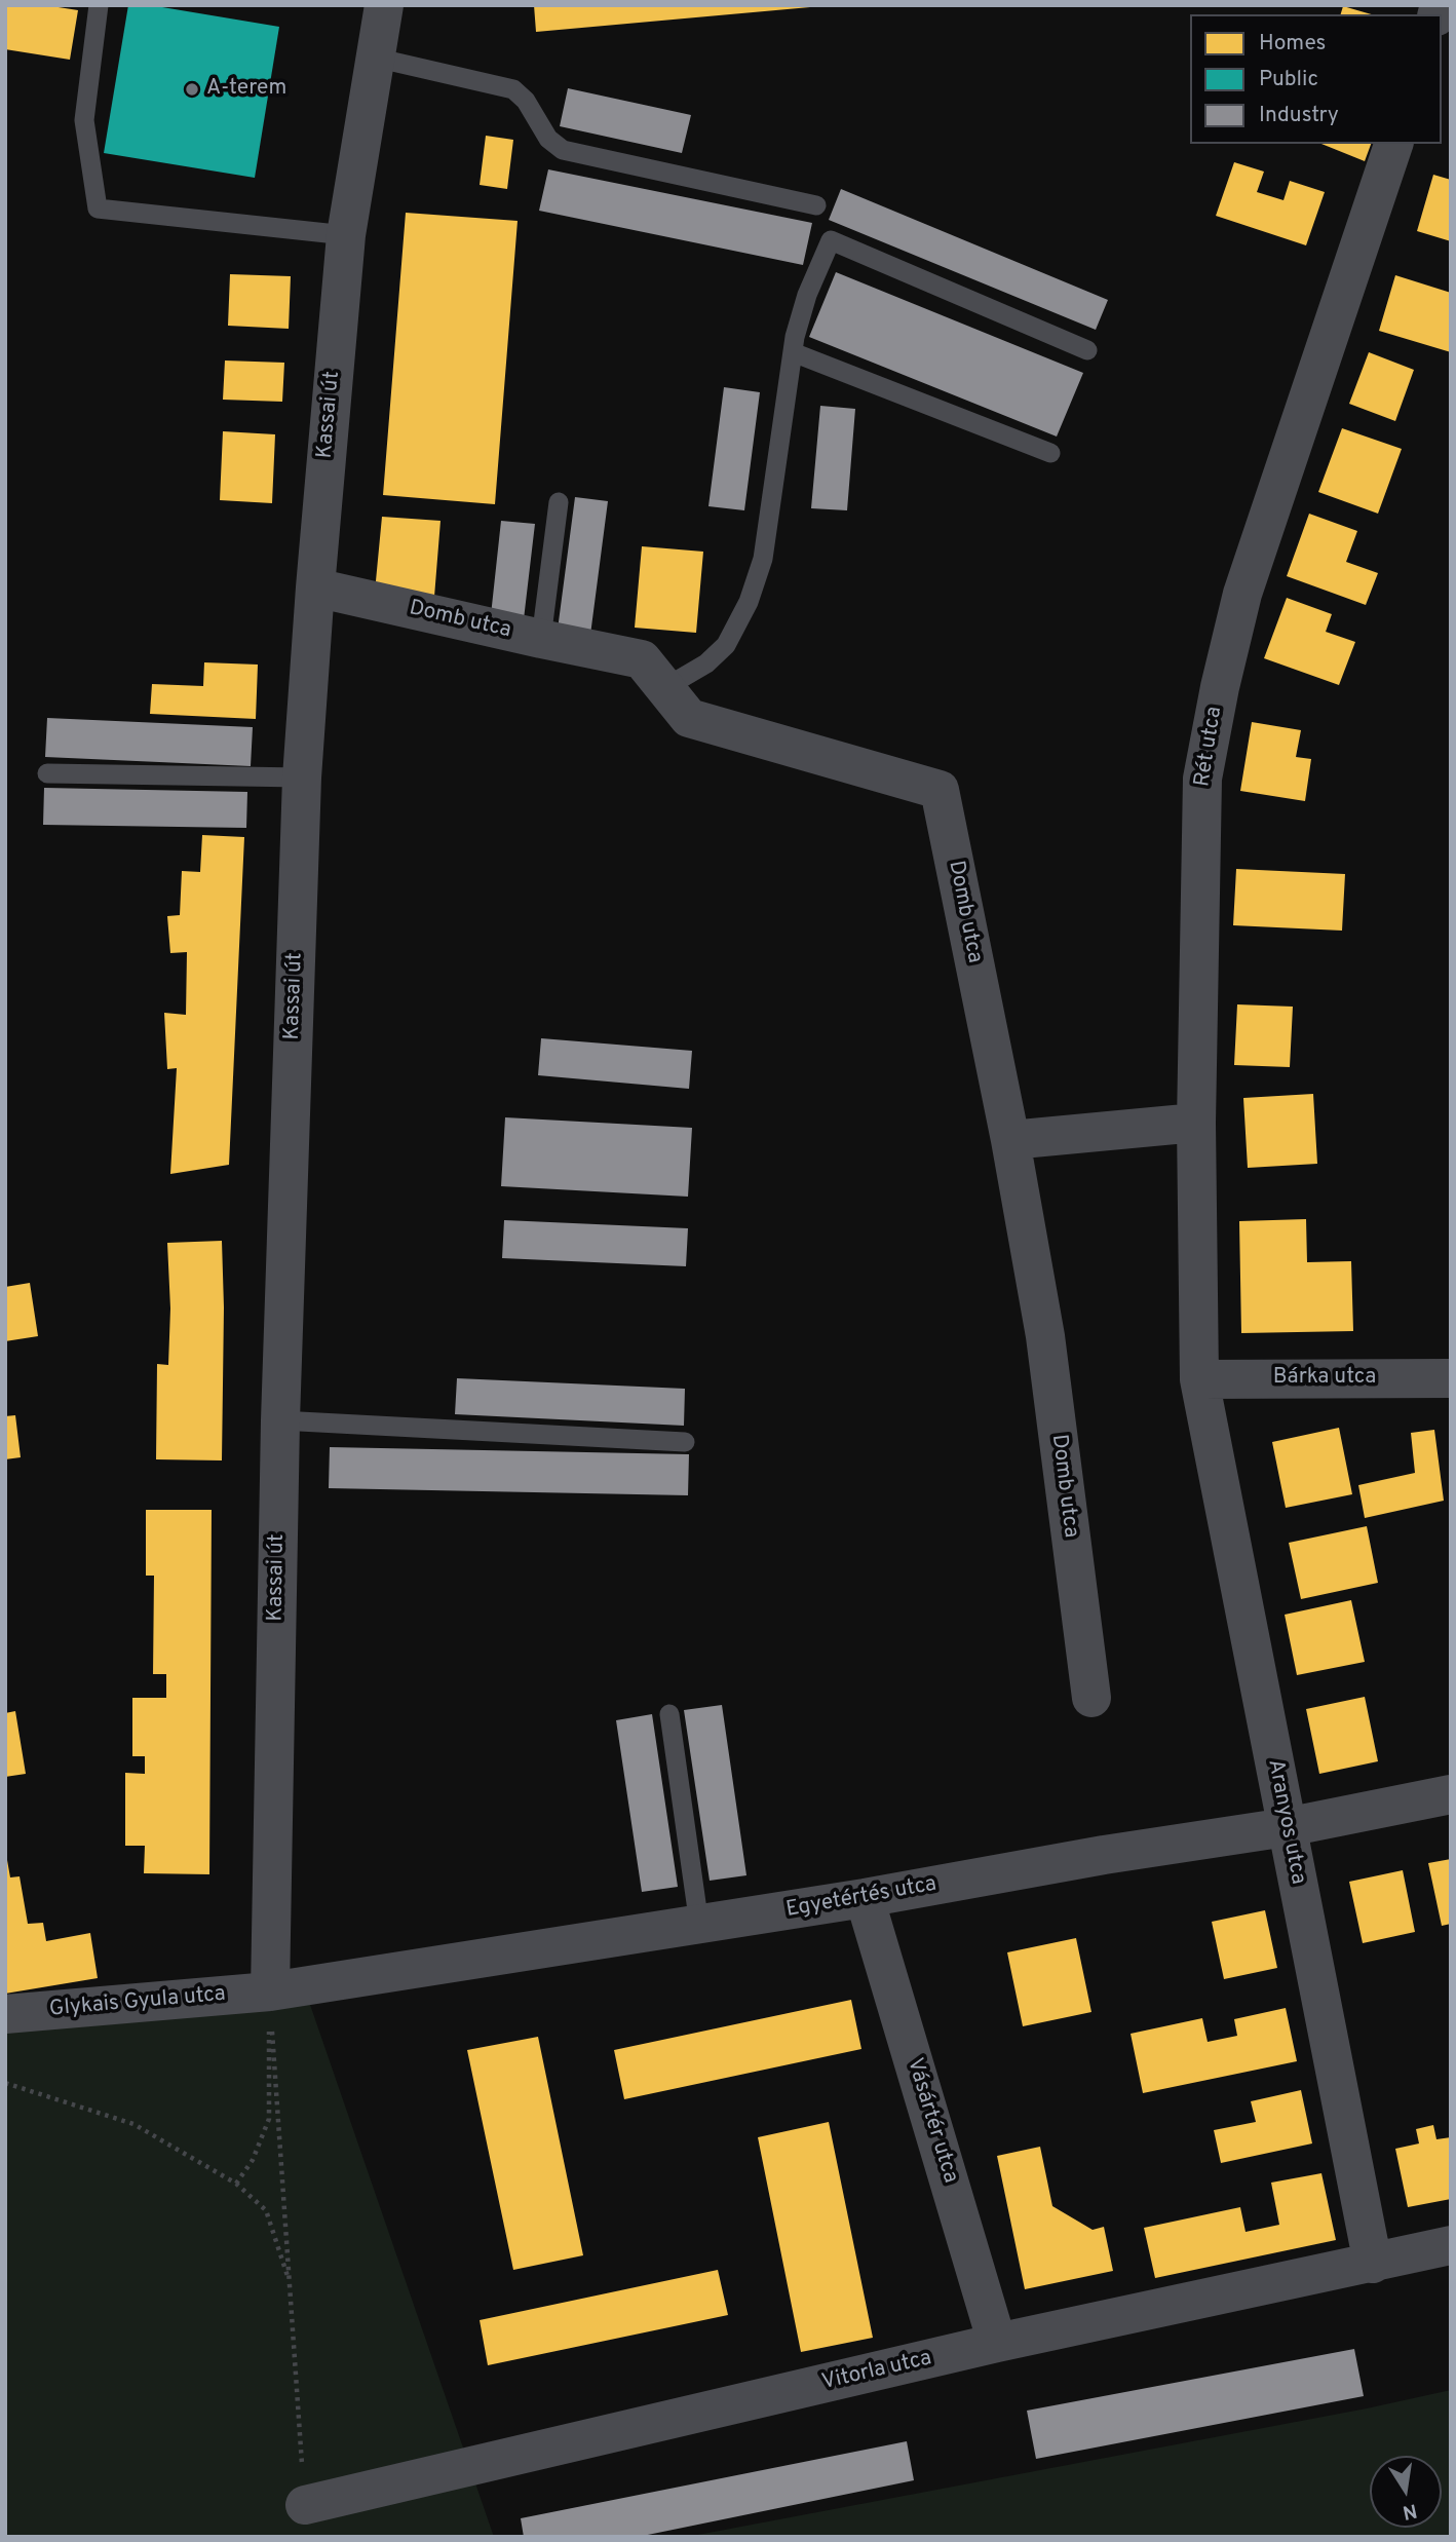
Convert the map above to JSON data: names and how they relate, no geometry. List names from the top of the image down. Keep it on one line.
{"streets":{"street":["Kassai út","Domb utca","Rét utca","Bárka utca","Aranyos utca","Egyetértés utca","Glykais Gyula utca","Vásártér utca","Vitorla utca"]},"crossings":[["Kassai út","Domb utca"],["Kassai út","Egyetértés utca"],["Kassai út","Glykais Gyula utca"],["Rét utca","Bárka utca"],["Rét utca","Aranyos utca"],["Bárka utca","Aranyos utca"],["Aranyos utca","Egyetértés utca"],["Aranyos utca","Vitorla utca"],["Egyetértés utca","Glykais Gyula utca"],["Egyetértés utca","Vásártér utca"],["Vásártér utca","Vitorla utca"]],"places":["A-terem"],"legend":["Homes","Public","Industry"],"north":"bottom"}
